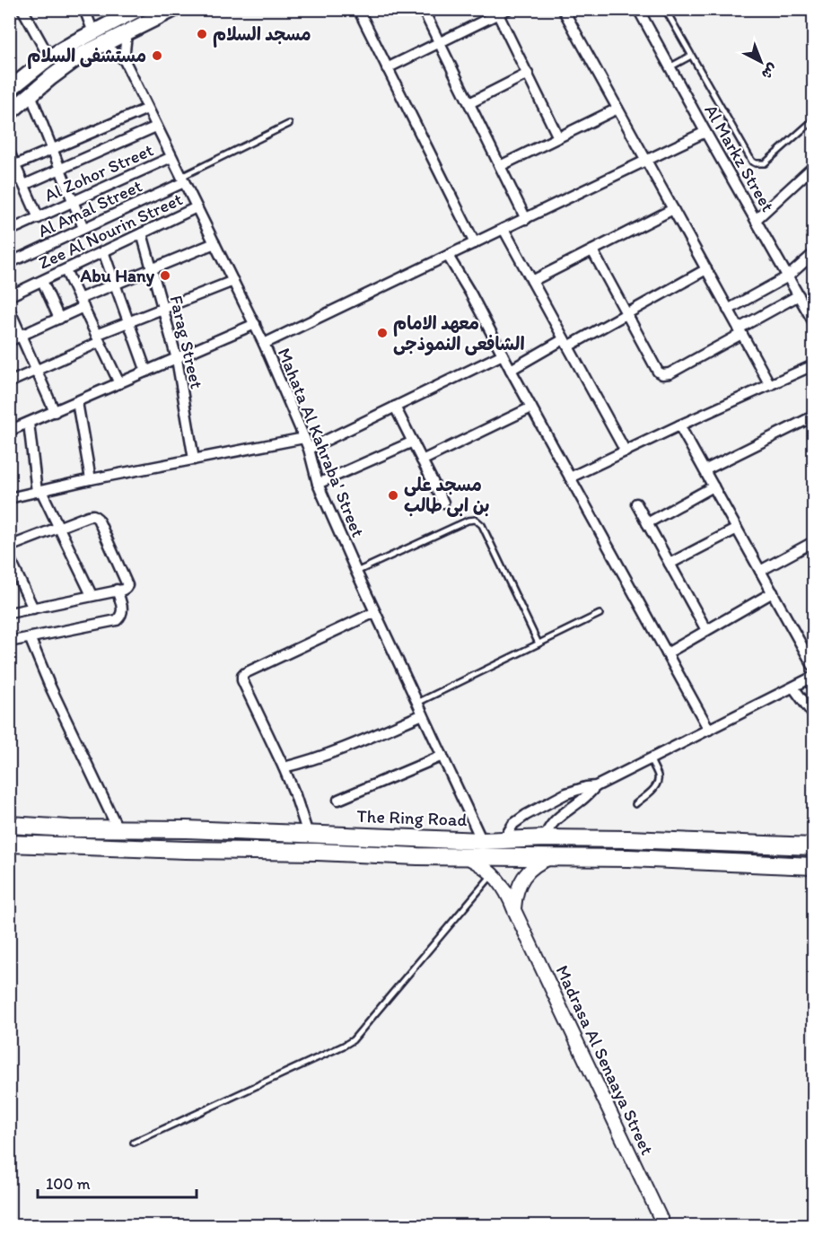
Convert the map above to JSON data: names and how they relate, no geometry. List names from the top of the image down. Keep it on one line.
{"streets":{"highway":["The Ring Road"],"street":["Al Markz Street","Al Zohor Street","Al Amal Street","Zee Al Nourin Street","Farag Street","Mahata Al Kahraba' Street","Madrasa Al Senaaya Street"]},"crossings":[["Al Zohor Street","Mahata Al Kahraba' Street"],["Al Amal Street","Mahata Al Kahraba' Street"],["Zee Al Nourin Street","Farag Street"],["Zee Al Nourin Street","Mahata Al Kahraba' Street"],["Mahata Al Kahraba' Street","The Ring Road"]],"places":["مسجد السلام","مستشفى السلام","Abu Hany","معهد الامام الشافعى النموذجى","مسجد على بن ابى طالب"],"scale_bar":"100 m","north":"bottom right"}
